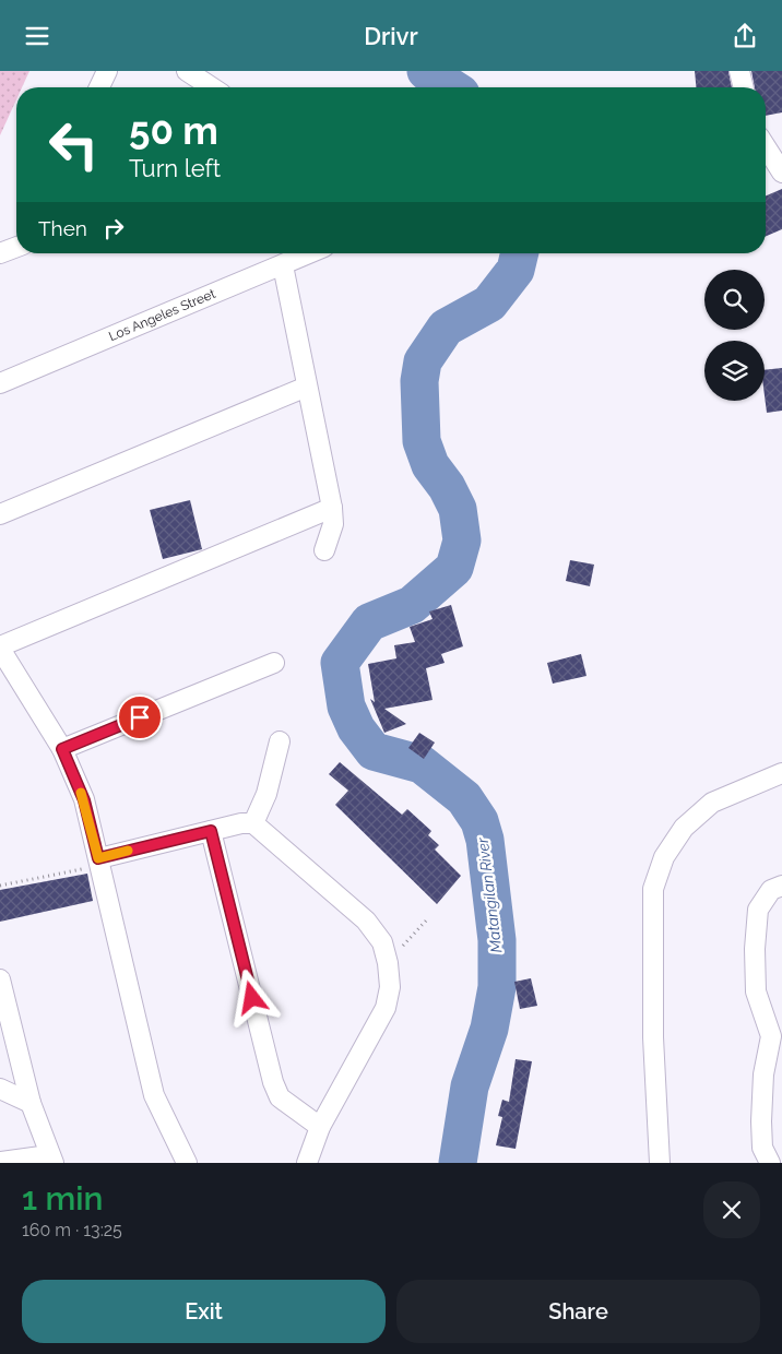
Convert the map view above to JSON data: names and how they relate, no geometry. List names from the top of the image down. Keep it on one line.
{"streets":{"street":["Los Angeles Street"]},"water":["Matangilan River"],"page":{"header":"Drivr","turn":["50 m","Turn left"],"then":"Then","heading":["1 min","160 m · 13:25"],"buttons":["Exit","Share"]}}
